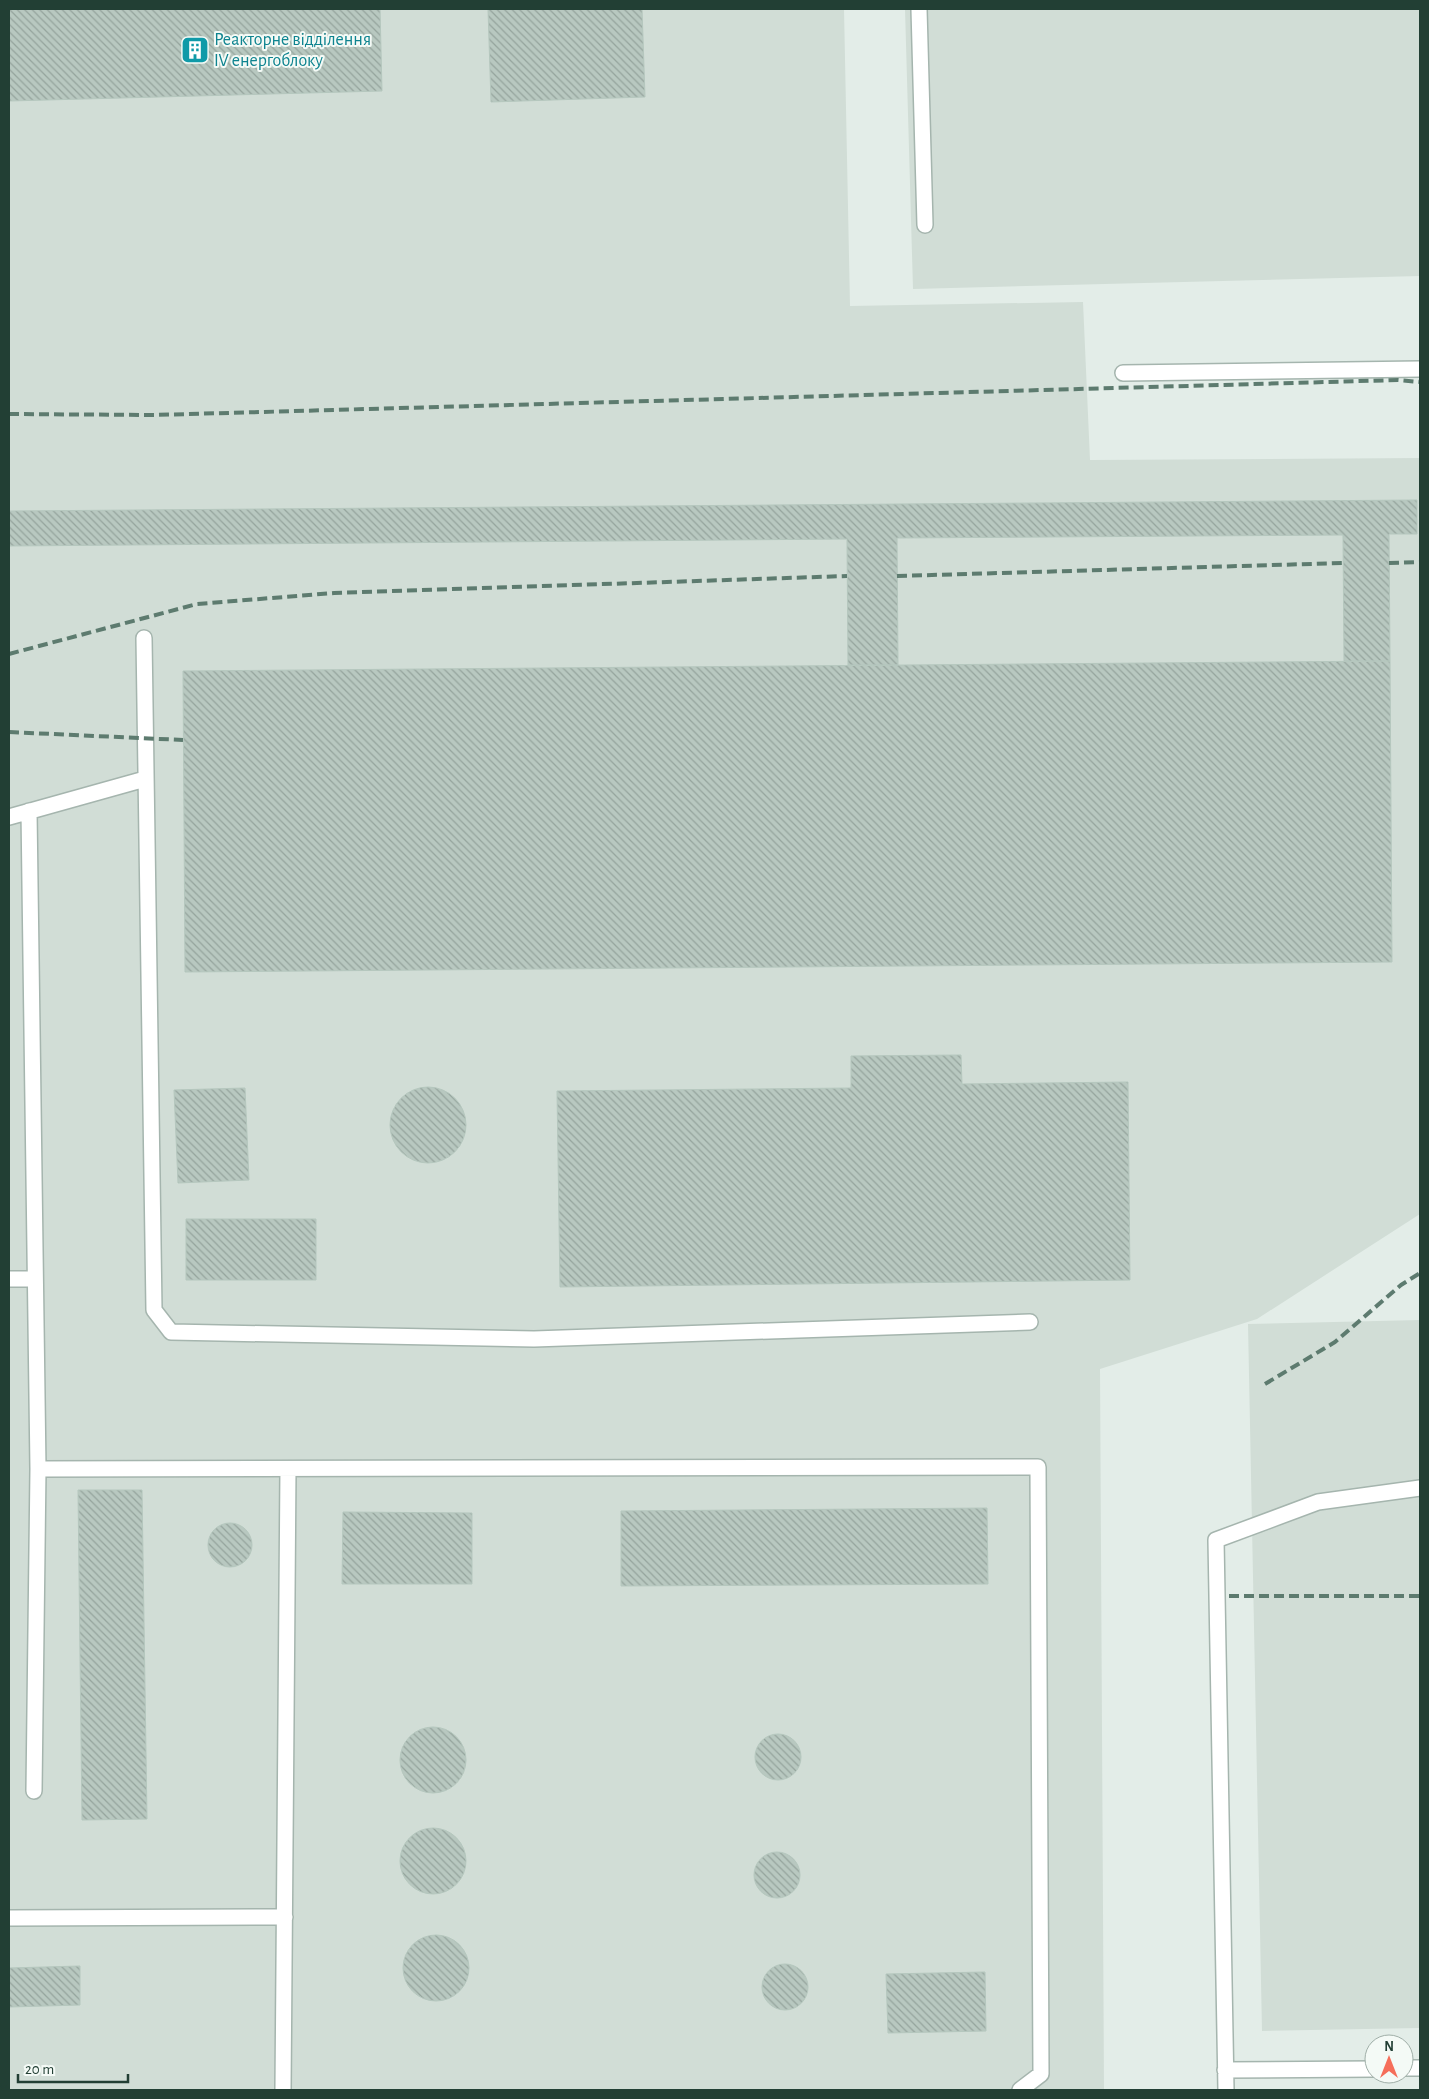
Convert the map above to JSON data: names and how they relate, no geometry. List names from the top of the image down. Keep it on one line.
{"places":{"building":["Реакторне відділення IV енергоблоку"]},"scale_bar":"20 m","north":"top"}
